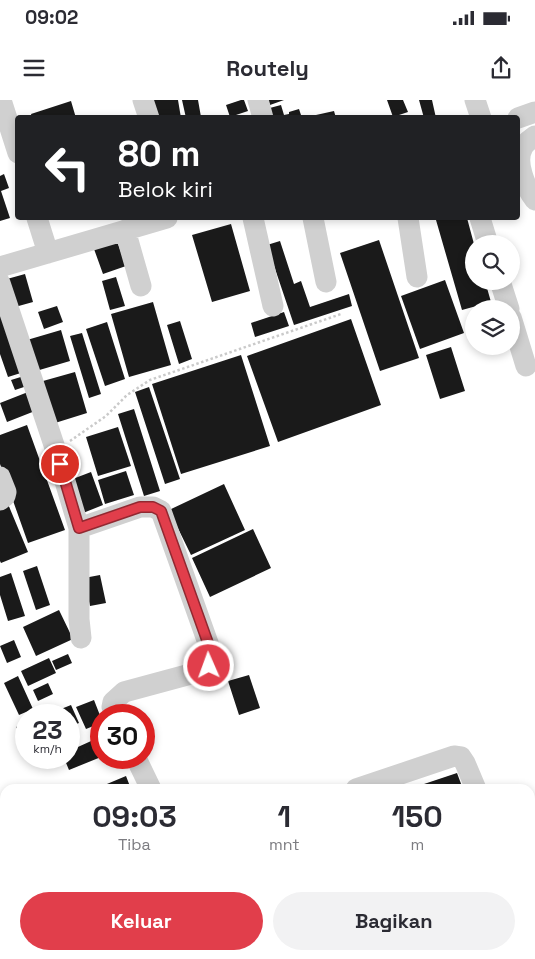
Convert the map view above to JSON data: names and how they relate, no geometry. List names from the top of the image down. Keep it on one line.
{"page":{"status":"09:02","header":"Routely","turn":["80 m","Belok kiri"],"speed":"23 km/h","limit":"30","eta":["09:03","Tiba","1","mnt","150","m"],"buttons":["Keluar","Bagikan"]}}
